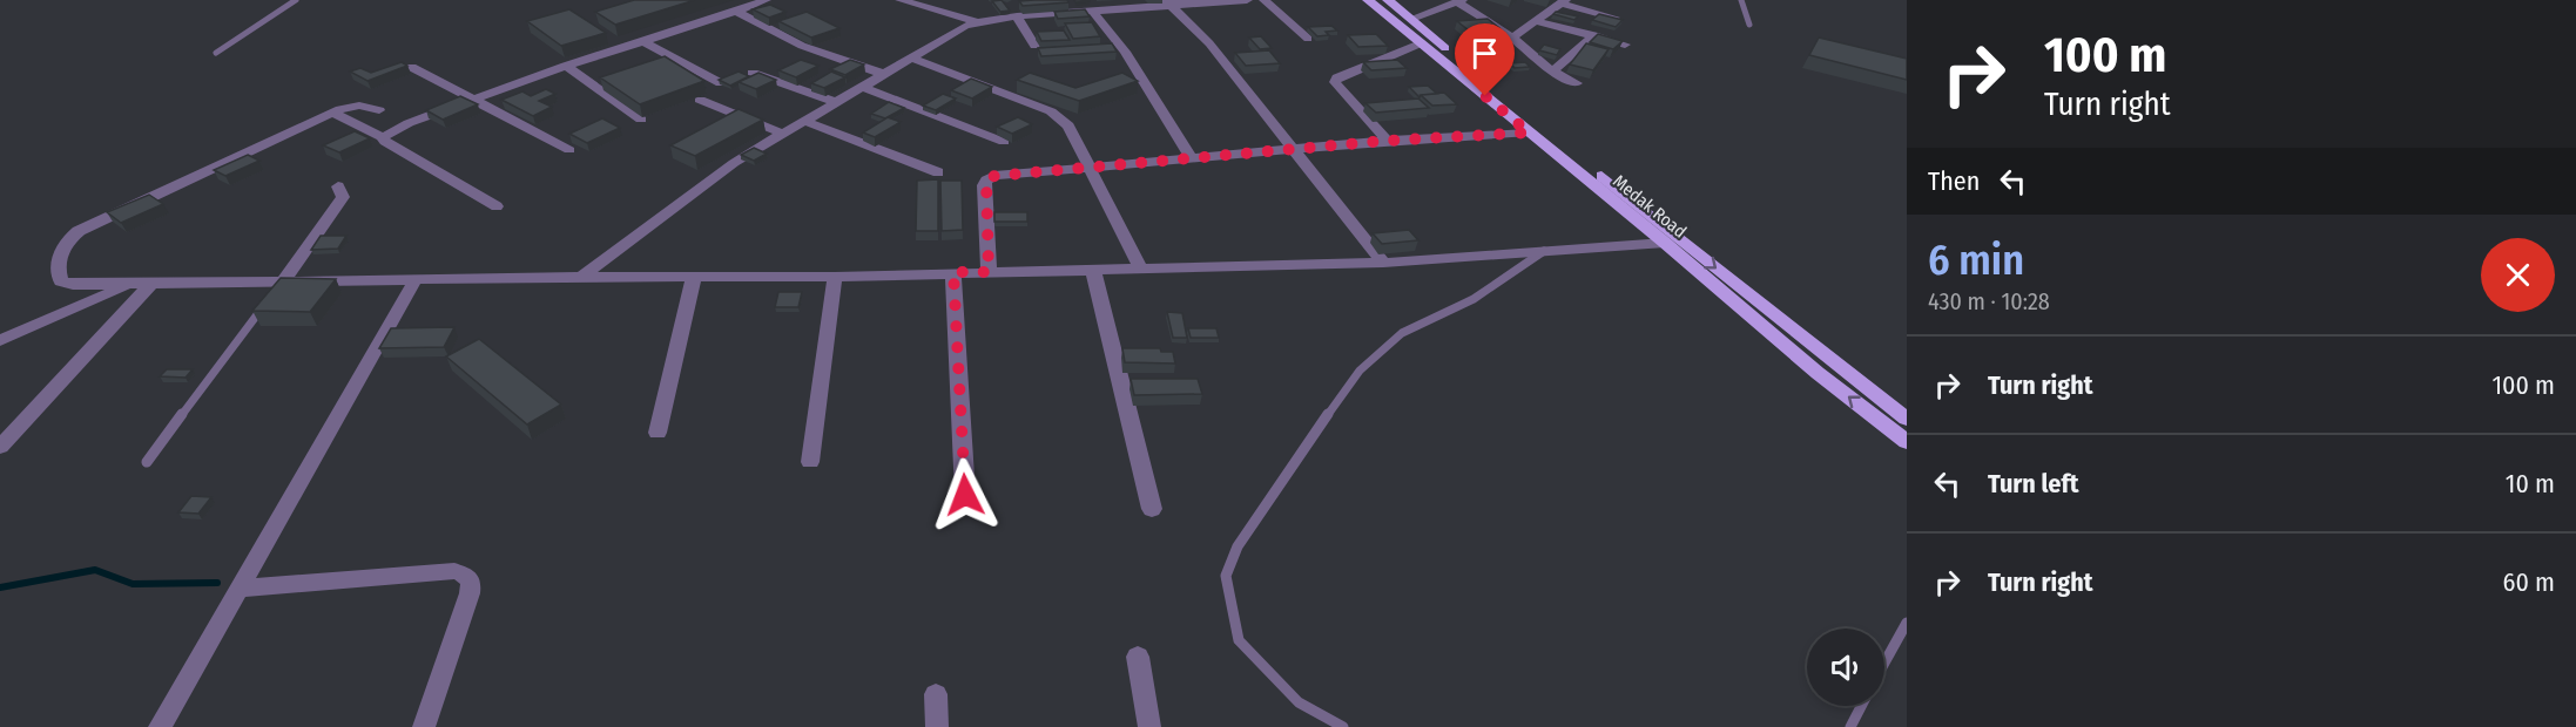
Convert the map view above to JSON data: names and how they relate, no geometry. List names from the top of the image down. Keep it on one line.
{"streets":{"main road":["Medak Road"]},"page":{"turn":["100 m","Turn right"],"then":"Then","heading":["6 min","430 m · 10:28"],"list":[{"name":"Turn right","value":"100 m"},{"name":"Turn left","value":"10 m"},{"name":"Turn right","value":"60 m"}]}}
